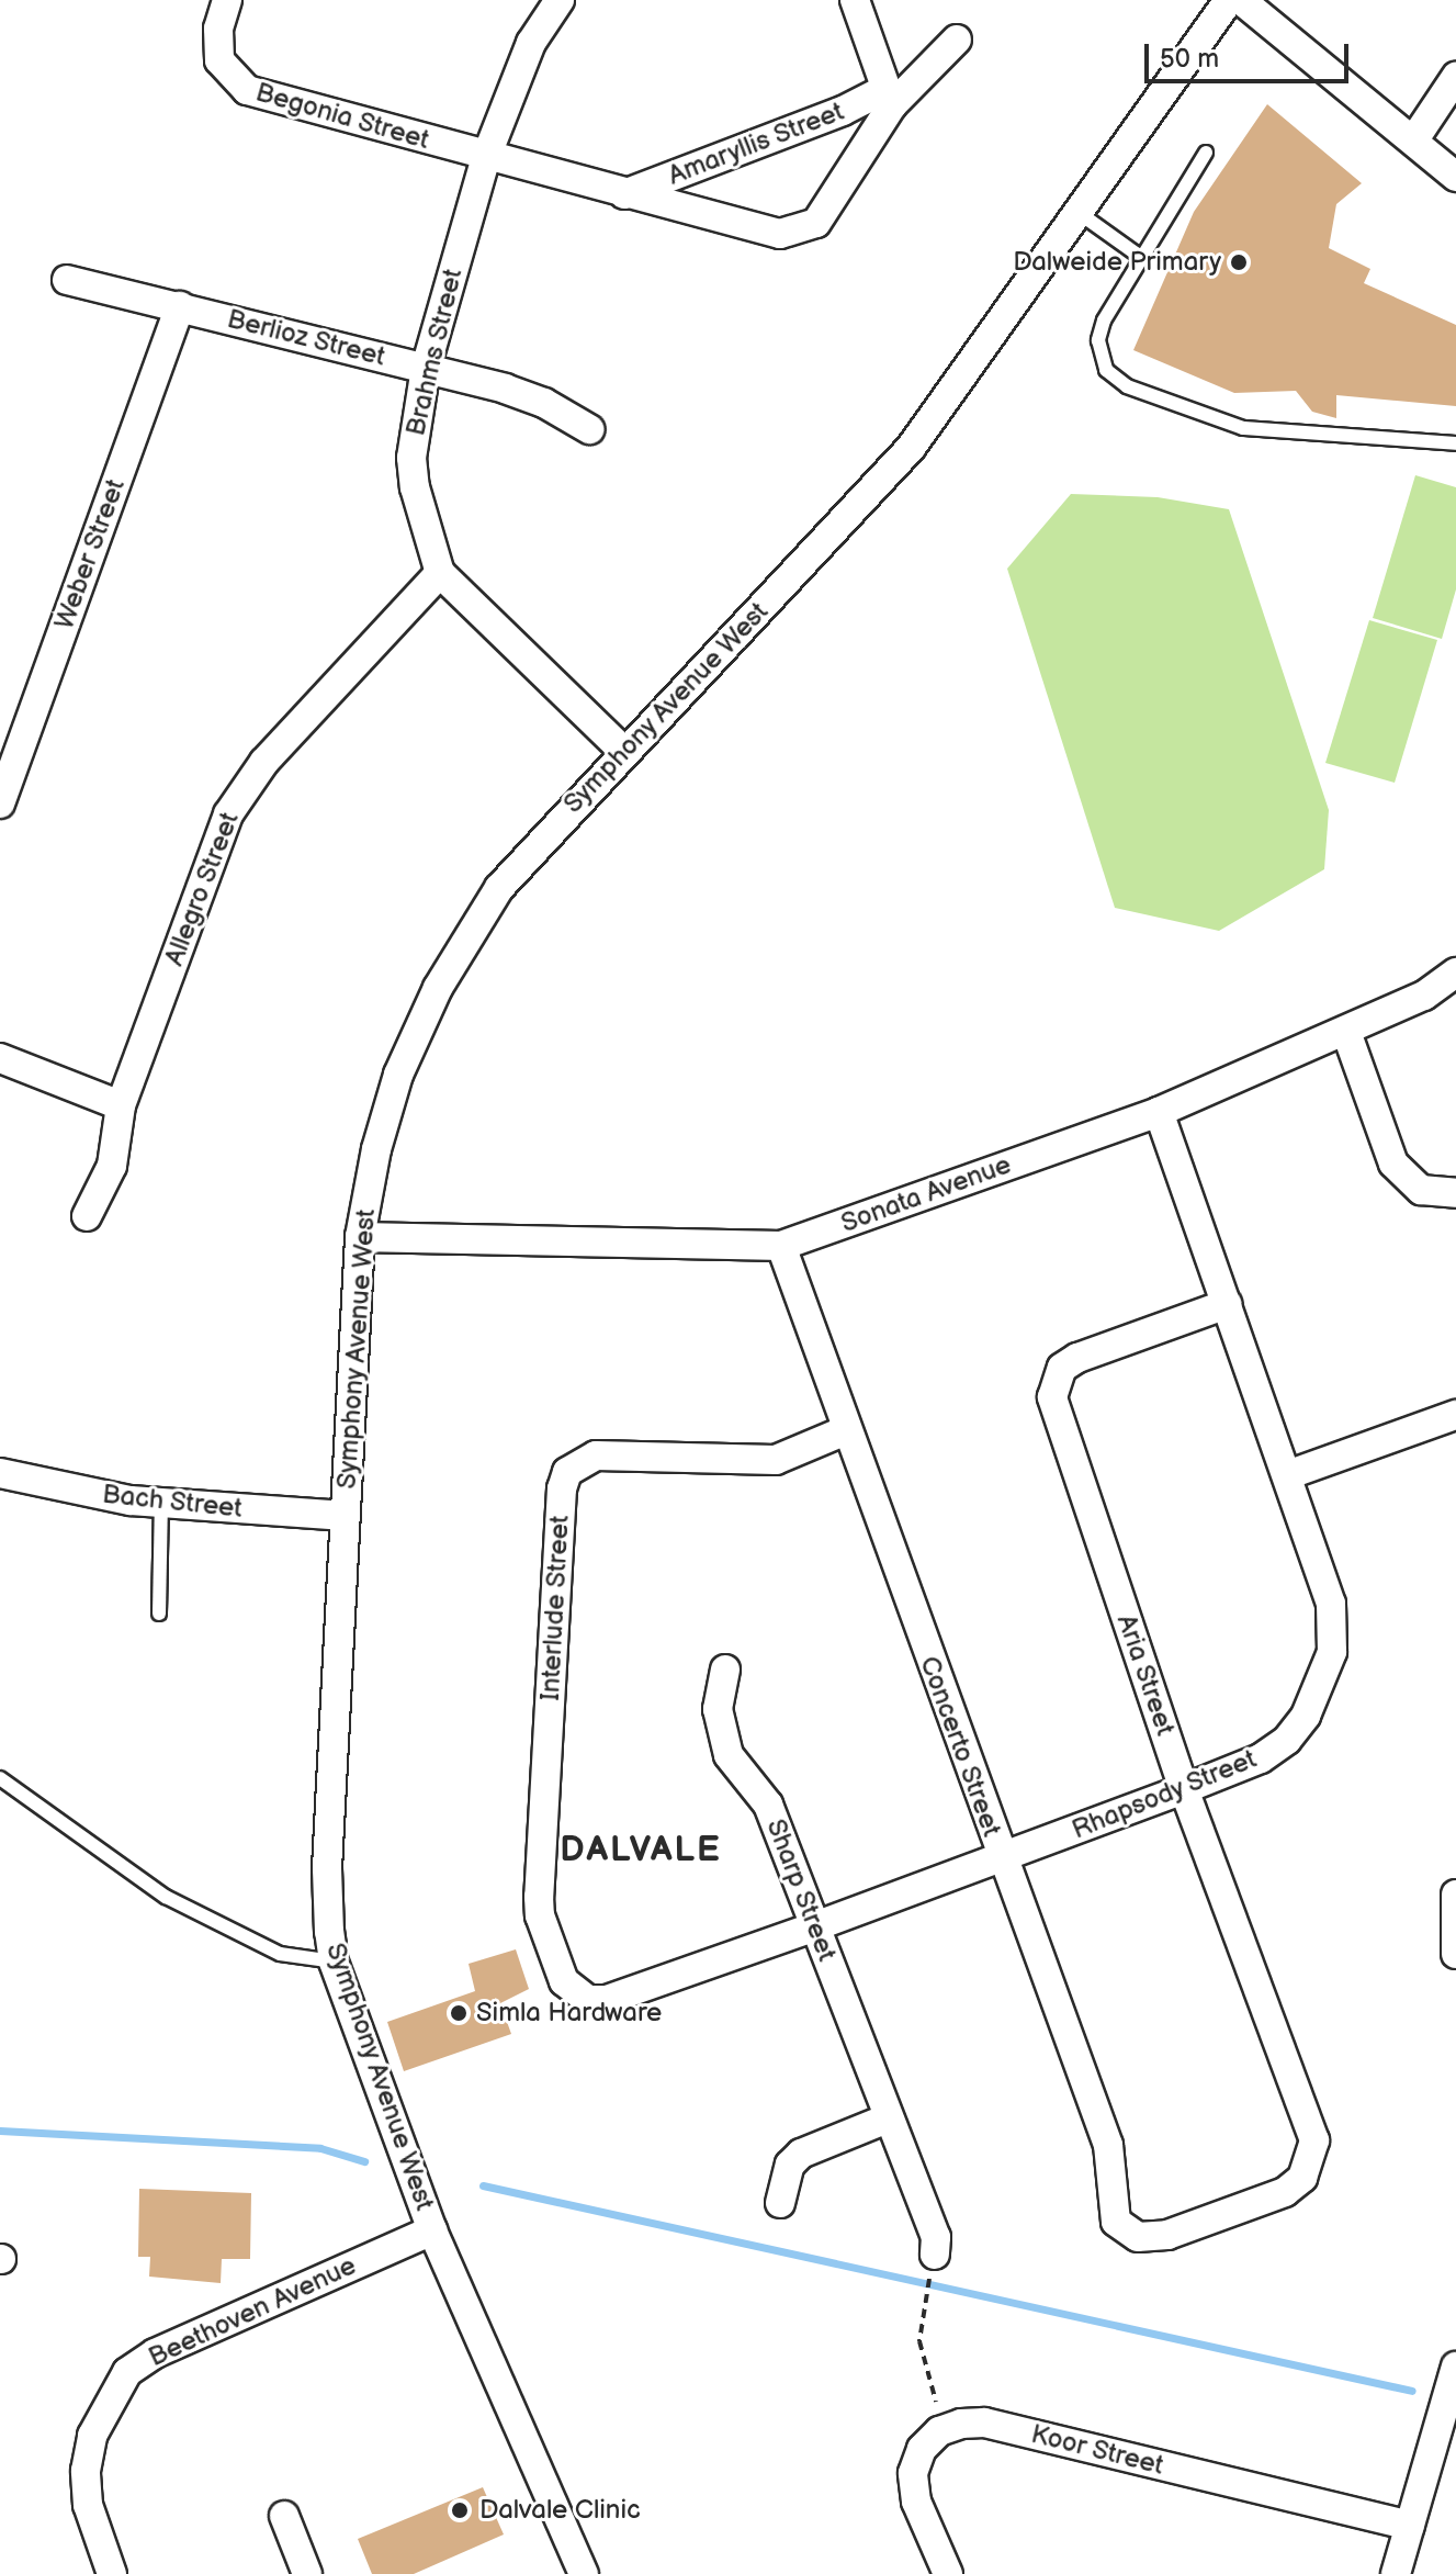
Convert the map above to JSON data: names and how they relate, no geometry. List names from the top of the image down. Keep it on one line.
{"streets":{"street":["Begonia Street","Amaryllis Street","Berlioz Street","Brahms Street","Weber Street","Symphony Avenue West","Allegro Street","Sonata Avenue","Bach Street","Interlude Street","Aria Street","Concerto Street","Rhapsody Street","Sharp Street","Beethoven Avenue","Koor Street"]},"crossings":[["Begonia Street","Amaryllis Street"],["Begonia Street","Brahms Street"],["Amaryllis Street","Brahms Street"],["Berlioz Street","Brahms Street"],["Berlioz Street","Weber Street"],["Brahms Street","Symphony Avenue West"],["Brahms Street","Allegro Street"],["Symphony Avenue West","Sonata Avenue"],["Symphony Avenue West","Bach Street"],["Symphony Avenue West","Beethoven Avenue"],["Sonata Avenue","Concerto Street"],["Sonata Avenue","Rhapsody Street"],["Interlude Street","Concerto Street"],["Interlude Street","Rhapsody Street"],["Aria Street","Concerto Street"],["Aria Street","Rhapsody Street"],["Concerto Street","Rhapsody Street"],["Rhapsody Street","Sharp Street"]],"districts":["DALVALE"],"places":["Dalweide Primary","Simla Hardware","Dalvale Clinic"],"scale_bar":"50 m"}
